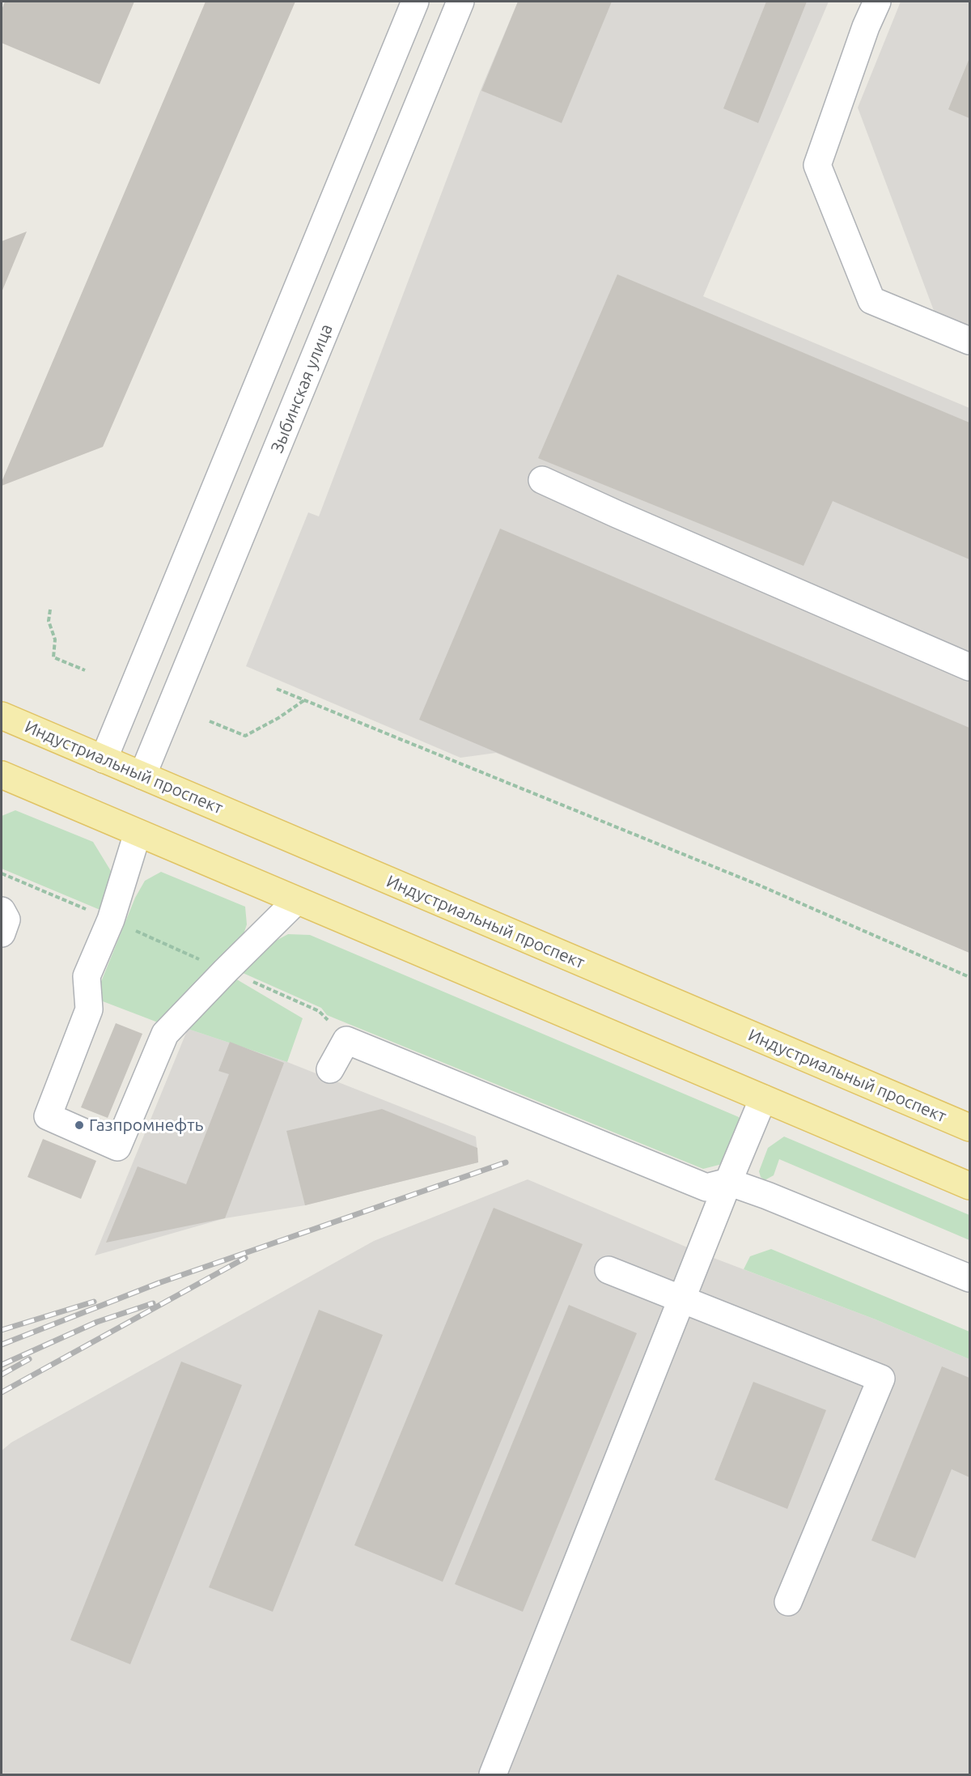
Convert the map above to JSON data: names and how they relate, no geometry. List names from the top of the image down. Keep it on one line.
{"streets":{"main road":["Индустриальный проспект"],"street":["Зыбинская улица"]},"crossings":[["Зыбинская улица","Индустриальный проспект"]],"places":["Газпромнефть"]}
